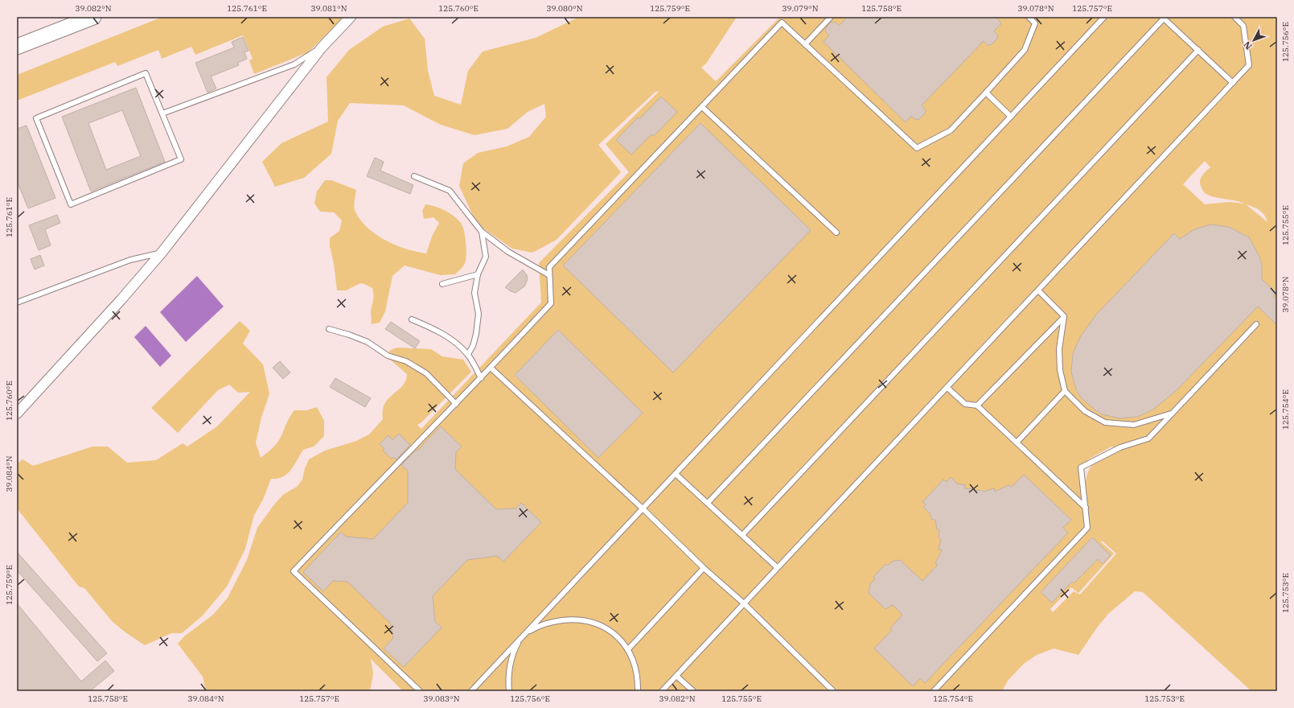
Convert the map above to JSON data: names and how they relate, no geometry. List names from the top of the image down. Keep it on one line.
{"north":"bottom left","coordinates":["39.082°N","125.761°E","39.081°N","125.760°E","39.080°N","125.759°E","39.079°N","125.758°E","39.078°N","125.757°E","125.756°E","125.755°E","125.754°E","39.084°N","125.753°E","39.083°N"]}
